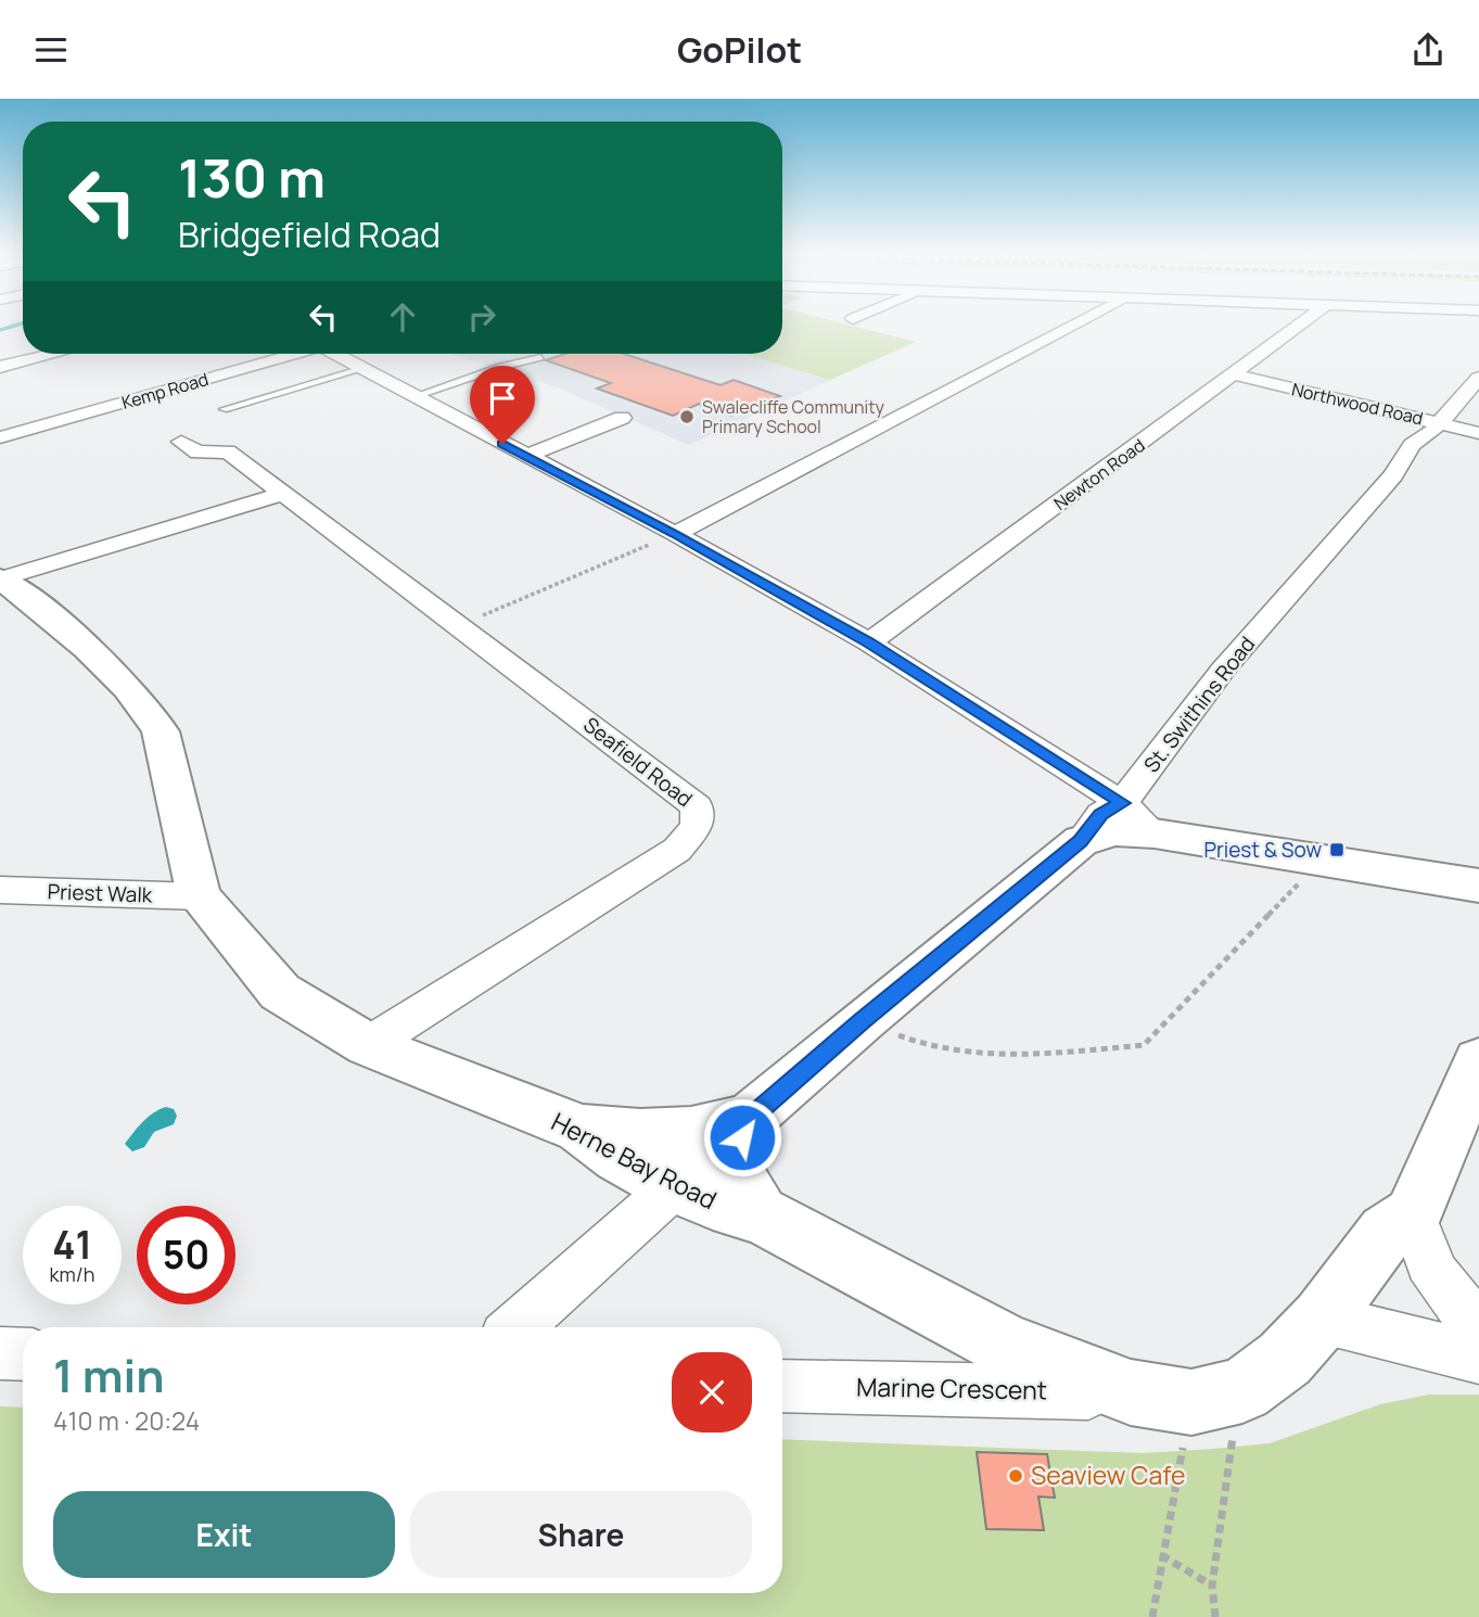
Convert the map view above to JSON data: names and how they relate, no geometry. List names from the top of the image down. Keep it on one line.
{"streets":{"main road":["St. Swithins Road","Herne Bay Road"],"street":["Kemp Road","Northwood Road","Newton Road","Seafield Road","Priest Walk","Marine Crescent"]},"crossings":[["Northwood Road","Newton Road"],["Northwood Road","St. Swithins Road"],["Seafield Road","Herne Bay Road"],["Priest Walk","Herne Bay Road"],["Herne Bay Road","Marine Crescent"]],"places":{"other":["Swalecliffe Community Primary School","Seaview Cafe"],"transit":["Priest & Sow"]},"page":{"header":"GoPilot","turn":["130 m","Bridgefield Road"],"speed":"41 km/h","limit":"50","heading":["1 min","410 m · 20:24"],"buttons":["Exit","Share"]}}
